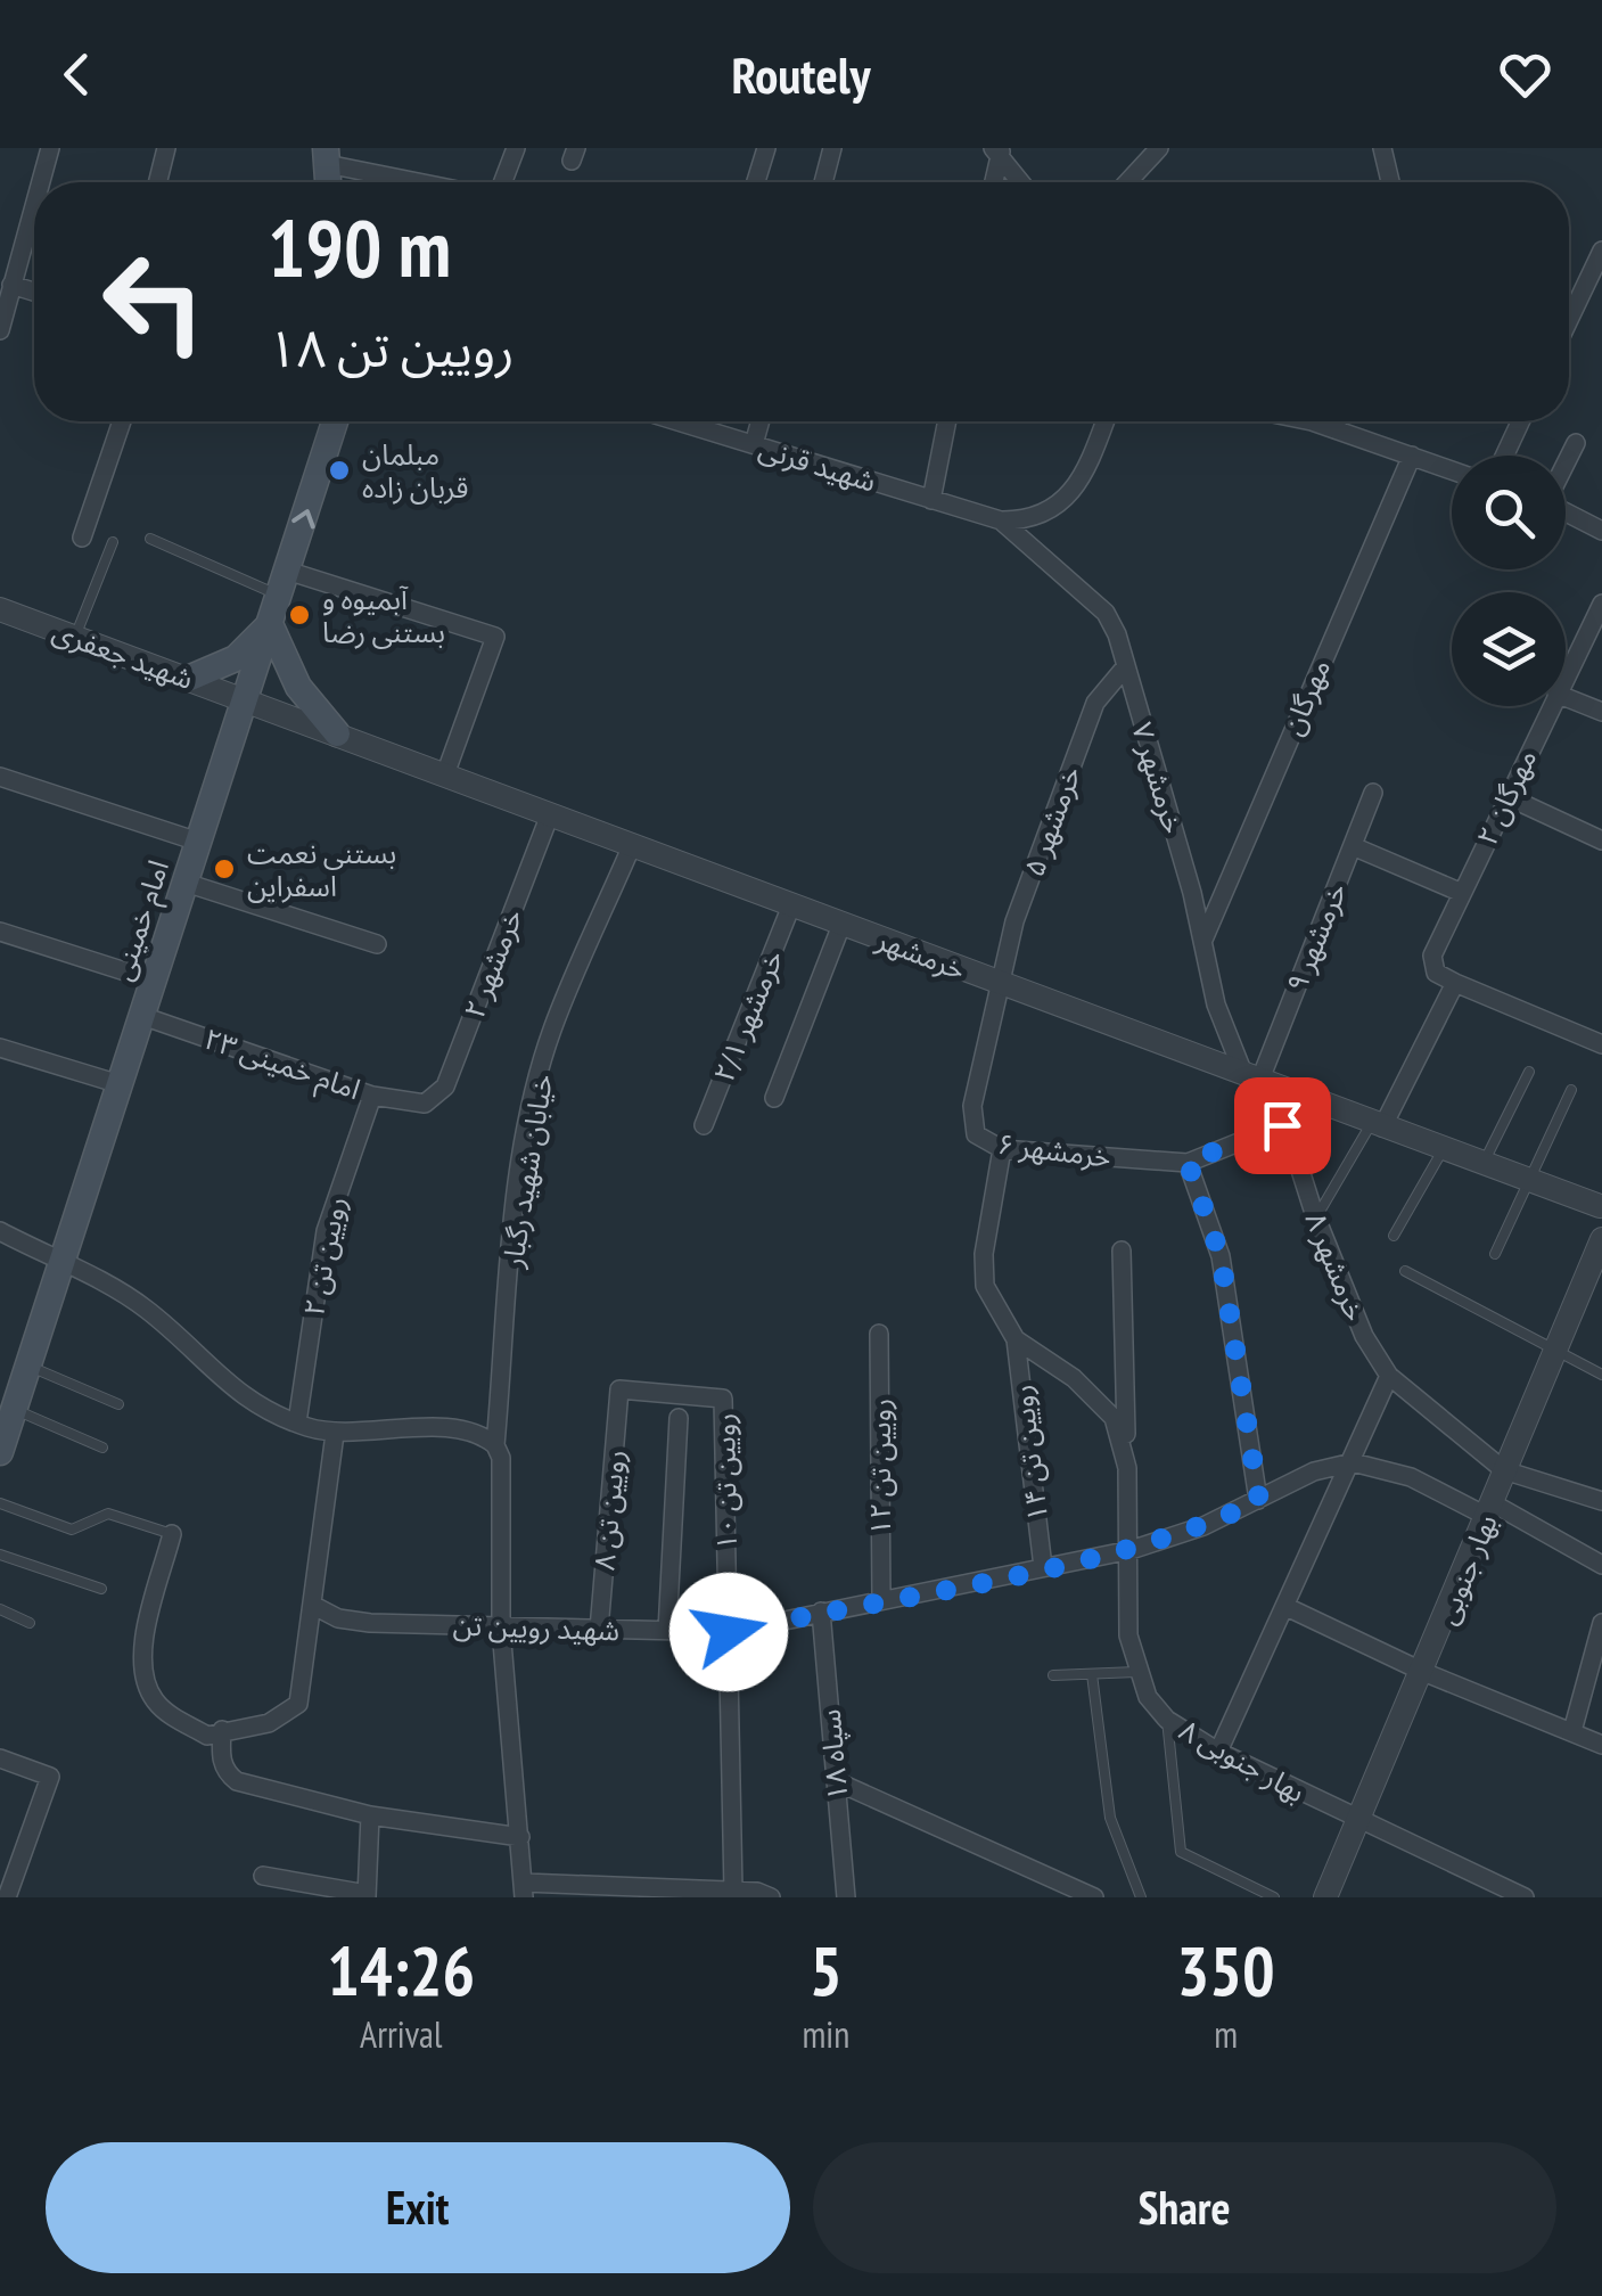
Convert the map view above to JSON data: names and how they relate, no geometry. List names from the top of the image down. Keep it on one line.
{"streets":{"main road":["امام خمینی"],"street":["شهید قرنی","شهید جعفری","مهرگان","خرمشهر ۷","مهرگان ۲","خرمشهر ۵","خرمشهر ۹","خرمشهر","خرمشهر ۲","خرمشهر ۲/۱","امام خمینی ۲۳","خرمشهر ۶","خیابان شهید رگبار","رویین تن ۲","خرمشهر ۸","رویین تن ۱۴","رویین تن ۱۲","رویین تن ۱۰","رویین تن ۸","بهار جنوبی","شهید رویین تن","سپاه ۱۸","بهار جنوبی ۸"]},"crossings":[["شهید قرنی","خرمشهر ۷"],["شهید جعفری","امام خمینی"],["شهید جعفری","خرمشهر"],["مهرگان","خرمشهر ۷"],["خرمشهر ۷","خرمشهر ۵"],["خرمشهر ۷","خرمشهر ۹"],["خرمشهر ۷","خرمشهر"],["خرمشهر ۷","خرمشهر ۸"],["خرمشهر ۵","خرمشهر"],["خرمشهر ۵","خرمشهر ۶"],["امام خمینی","خرمشهر"],["امام خمینی","امام خمینی ۲۳"],["خرمشهر ۹","خرمشهر"],["خرمشهر ۹","خرمشهر ۸"],["خرمشهر","خرمشهر ۲"],["خرمشهر","خرمشهر ۲/۱"],["خرمشهر","خرمشهر ۶"],["خرمشهر","خیابان شهید رگبار"],["خرمشهر","خرمشهر ۸"],["خرمشهر ۲","امام خمینی ۲۳"],["امام خمینی ۲۳","رویین تن ۲"],["خرمشهر ۶","خرمشهر ۸"],["خیابان شهید رگبار","شهید رویین تن"],["رویین تن ۱۴","شهید رویین تن"],["رویین تن ۱۲","شهید رویین تن"],["رویین تن ۱۰","رویین تن ۸"],["رویین تن ۱۰","شهید رویین تن"],["رویین تن ۸","شهید رویین تن"],["بهار جنوبی","بهار جنوبی ۸"],["شهید رویین تن","سپاه ۱۸"],["شهید رویین تن","بهار جنوبی ۸"]],"places":["مبلمان قربان زاده","آبمیوه و بستنی رضا","بستنی نعمت اسفراین"],"page":{"header":"Routely","turn":["190 m","رویین تن ۱۸"],"eta":["14:26","Arrival","5","min","350","m"],"buttons":["Exit","Share"]}}
